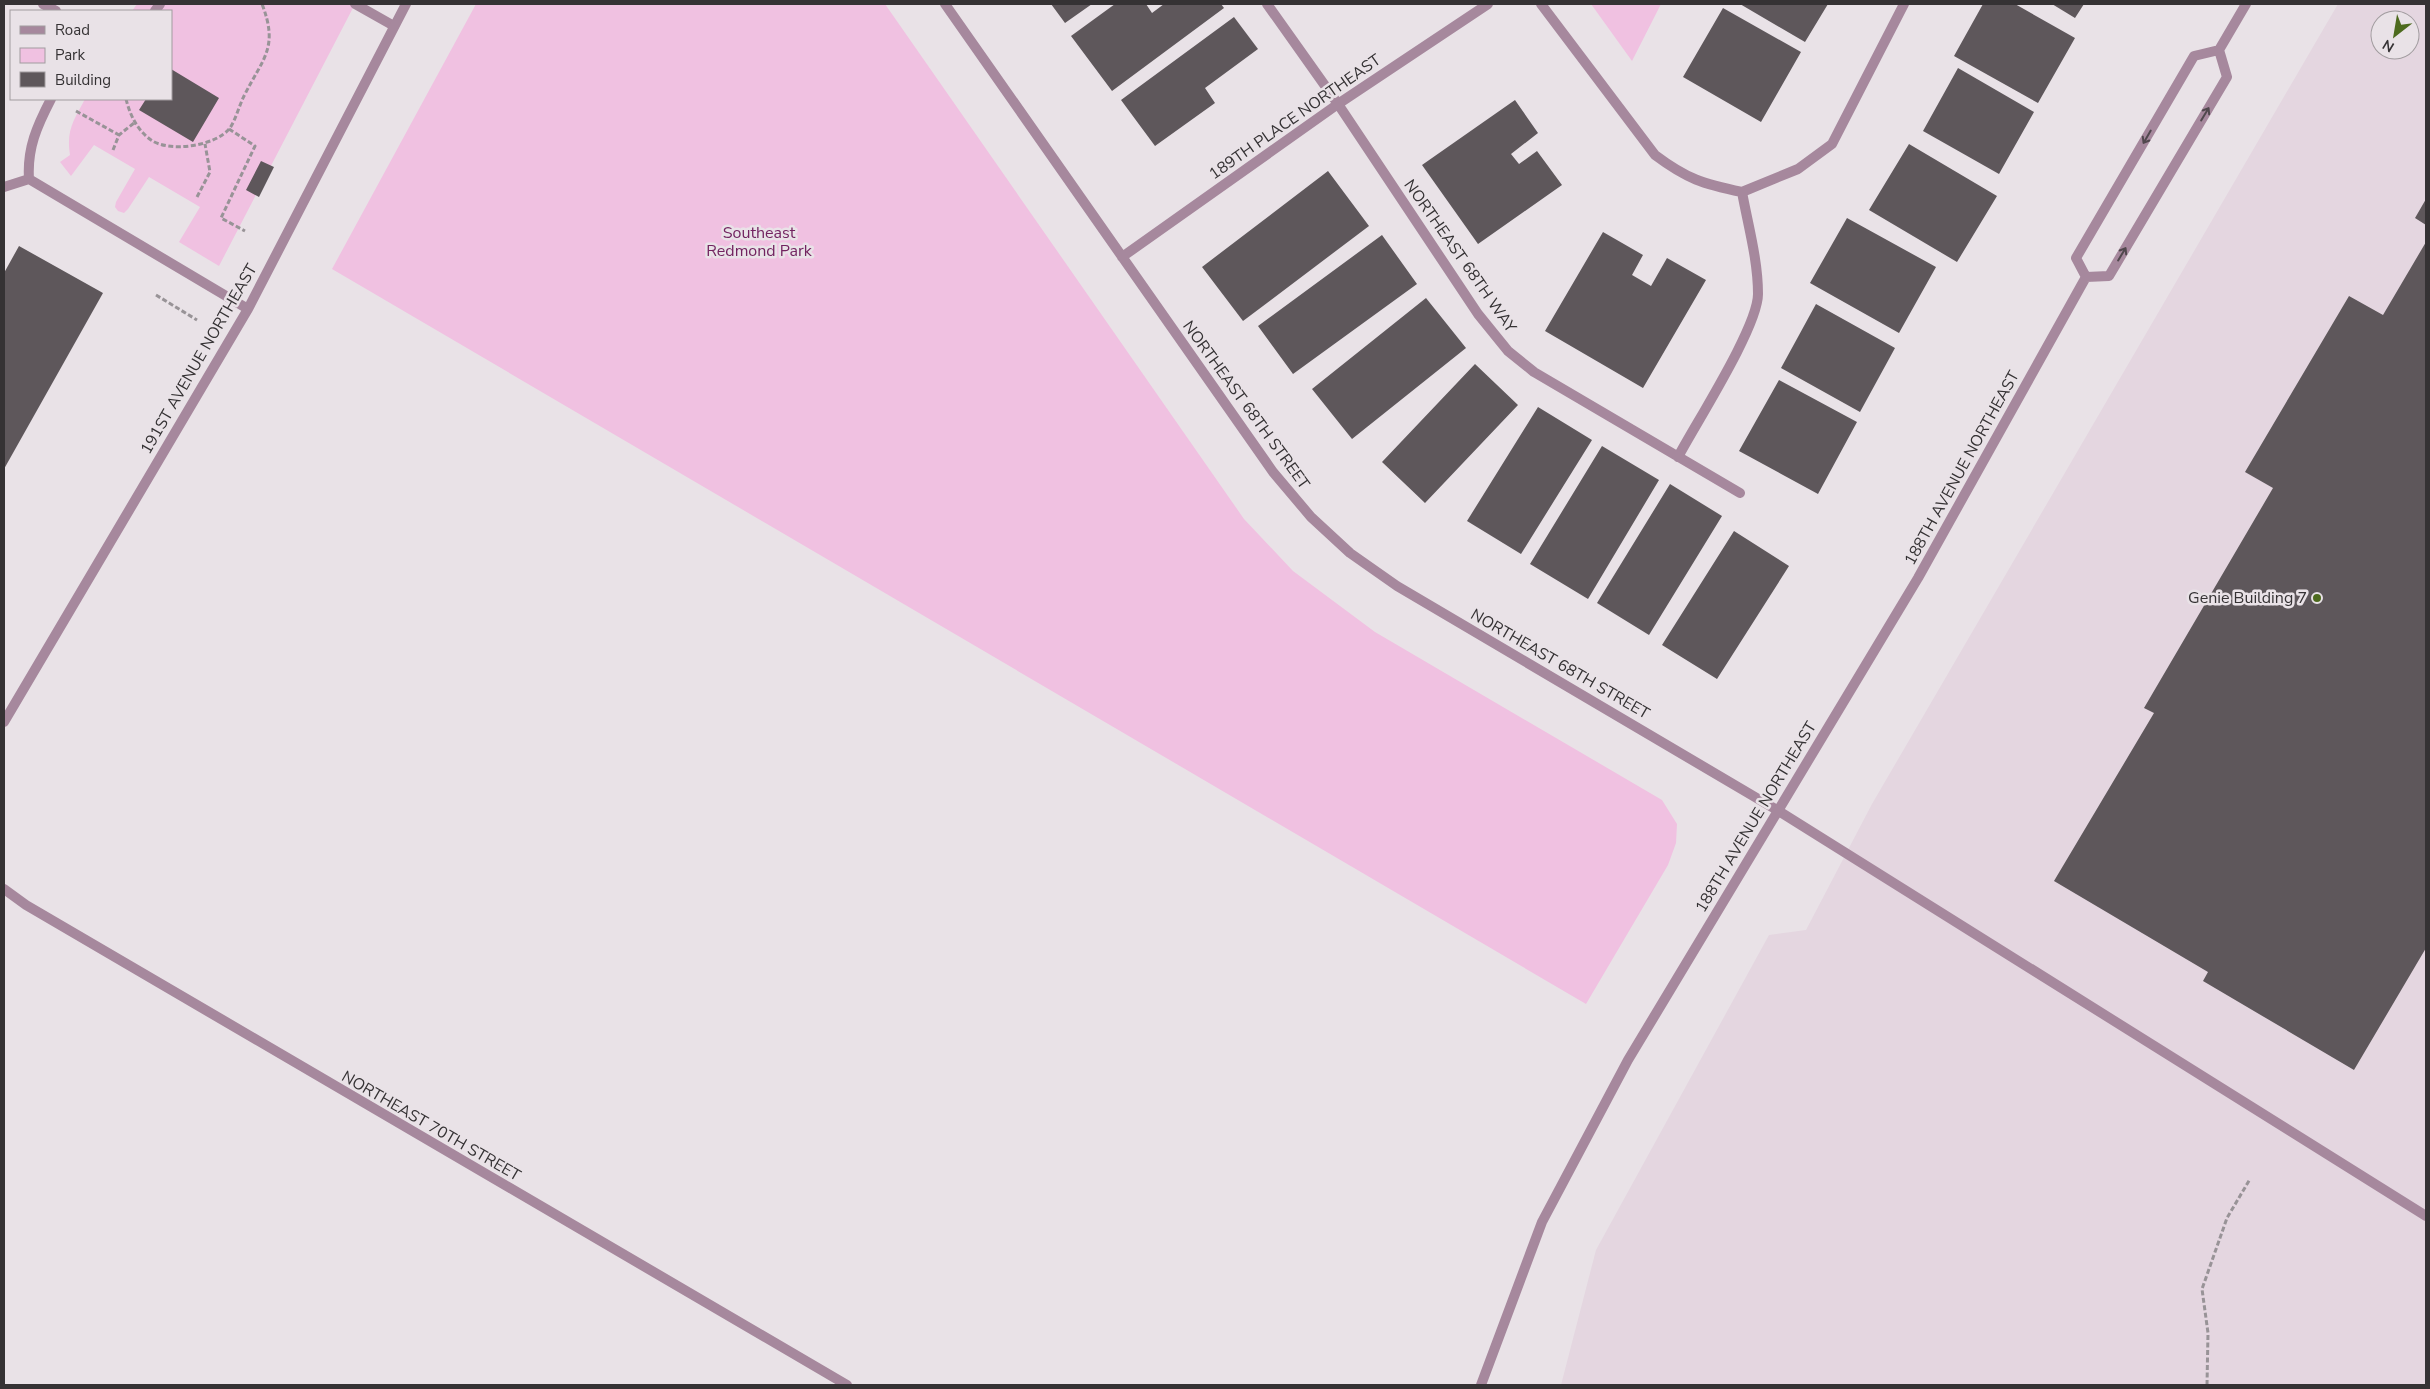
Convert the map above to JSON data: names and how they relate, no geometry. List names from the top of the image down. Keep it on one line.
{"streets":{"street":["189TH PLACE NORTHEAST","NORTHEAST 68TH WAY","191ST AVENUE NORTHEAST","NORTHEAST 68TH STREET","188TH AVENUE NORTHEAST","NORTHEAST 70TH STREET"]},"crossings":[["189TH PLACE NORTHEAST","NORTHEAST 68TH WAY"],["189TH PLACE NORTHEAST","NORTHEAST 68TH STREET"],["NORTHEAST 68TH STREET","188TH AVENUE NORTHEAST"]],"parks":["Southeast Redmond Park"],"places":["Genie Building 7"],"legend":["Road","Park","Building"],"north":"bottom left"}
